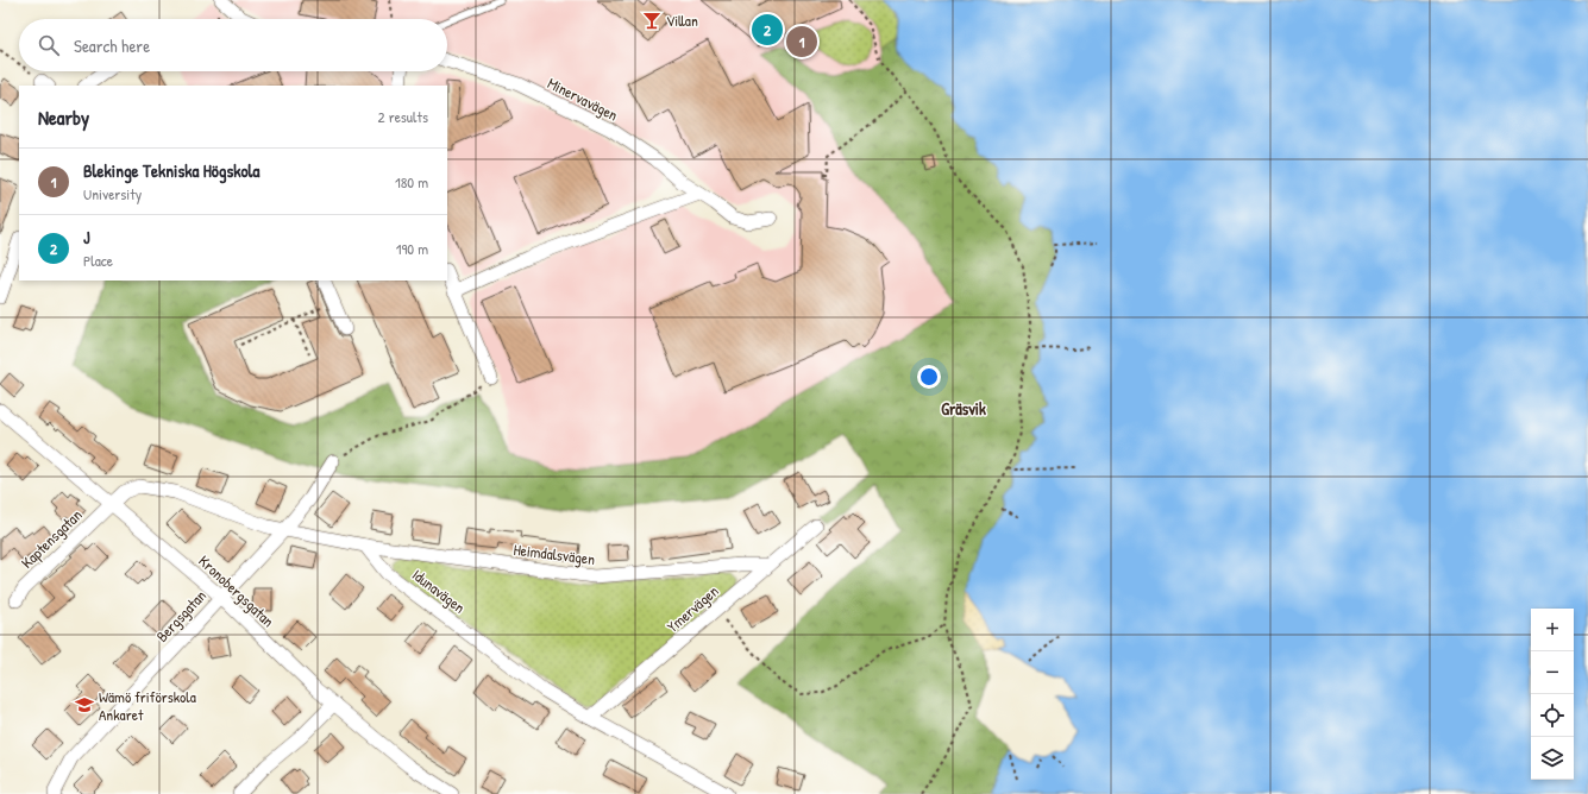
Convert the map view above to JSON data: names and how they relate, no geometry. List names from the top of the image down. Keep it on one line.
{"streets":{"street":["Minervavägen","Kaptensgatan","Heimdalsvägen","Kronobergsgatan","Idunavägen","Ymervägen","Bergsgatan"]},"crossings":[["Kaptensgatan","Kronobergsgatan"],["Heimdalsvägen","Idunavägen"],["Heimdalsvägen","Ymervägen"],["Kronobergsgatan","Bergsgatan"],["Idunavägen","Ymervägen"]],"districts":["Gräsvik"],"places":{"bar":["Villan"],"school or university":["Wämö friförskola Ankaret"]},"page":{"pins":["2","1"],"search":"Search here","heading":["Nearby","2 results"],"list":[{"mark":"1","name":"Blekinge Tekniska Högskola","note":"University","value":"180 m"},{"mark":"2","name":"J","note":"Place","value":"190 m"}],"map_buttons":["+","−"]}}
